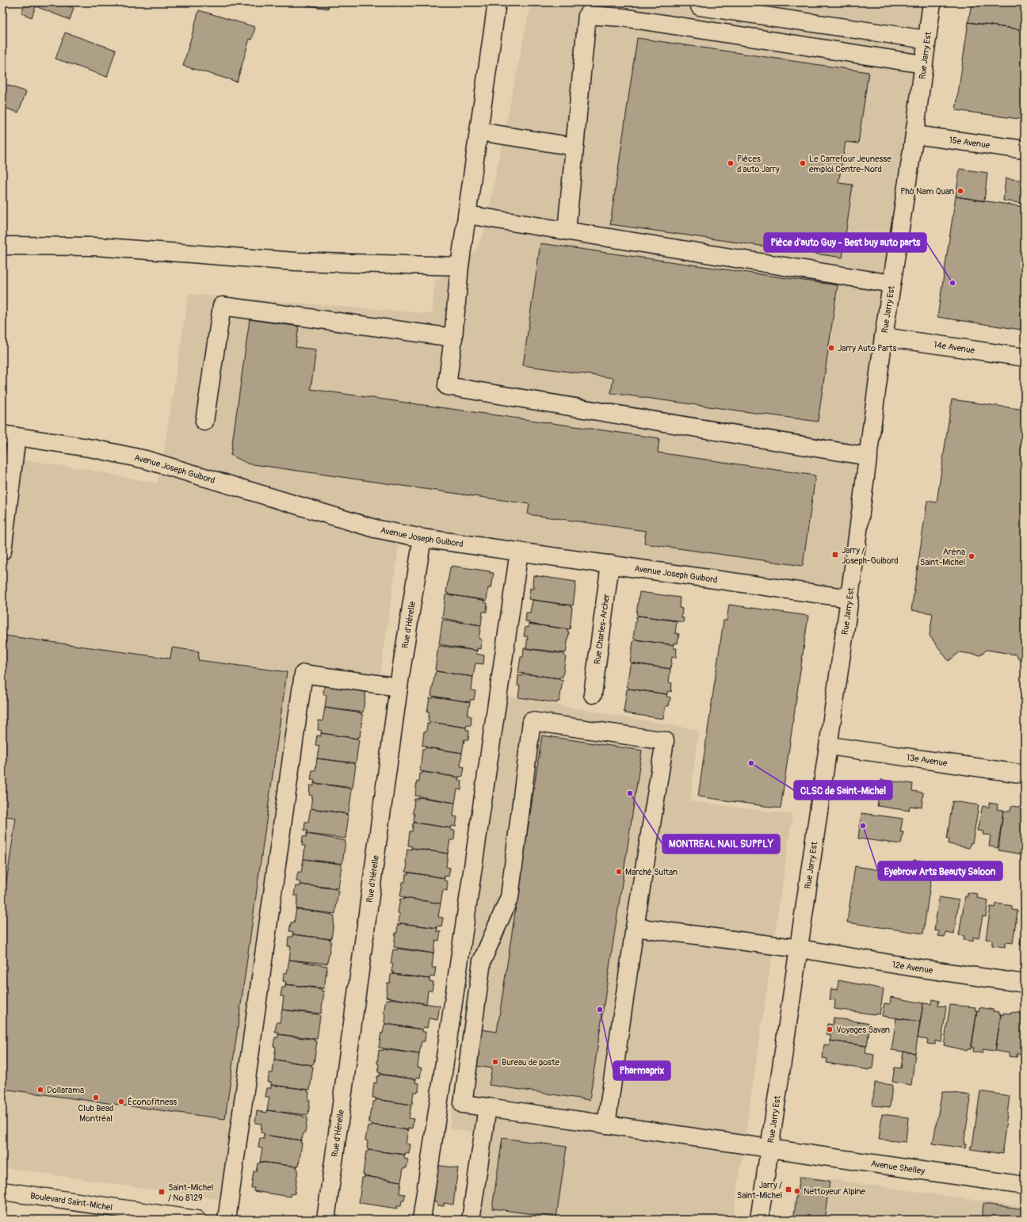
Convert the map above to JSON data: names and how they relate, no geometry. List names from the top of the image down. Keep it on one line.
{"streets":{"street":["Rue Jarry Est","15e Avenue","14e Avenue","Avenue Joseph Guibord","Rue d'Hérelle","Rue Charles-Archer","13e Avenue","12e Avenue","Avenue Shelley","Boulevard Saint-Michel"]},"crossings":[["Rue Jarry Est","15e Avenue"],["Rue Jarry Est","14e Avenue"],["Rue Jarry Est","Avenue Joseph Guibord"],["Rue Jarry Est","13e Avenue"],["Rue Jarry Est","12e Avenue"],["Rue Jarry Est","Avenue Shelley"],["Avenue Joseph Guibord","Rue d'Hérelle"],["Avenue Joseph Guibord","Rue Charles-Archer"],["12e Avenue","Avenue Shelley"]],"places":{"other":["Pièces d'auto Jarry","Le Carrefour Jeunesse emploi Centre-Nord","Phở Nam Quan","Pièce d'auto Guy - Best buy auto parts","Jarry Auto Parts","Aréna Saint-Michel","CLSC de Saint-Michel","MONTREAL NAIL SUPPLY","Eyebrow Arts Beauty Saloon","Marché Sultan","Pharmaprix","Voyages Savan","Bureau de poste","Dollarama","Club Bead Montréal","Éconofitness","Nettoyeur Alpine"],"transit":["Jarry / Joseph-Guibord","Jarry / Saint-Michel","Saint-Michel / No 8129"]}}
